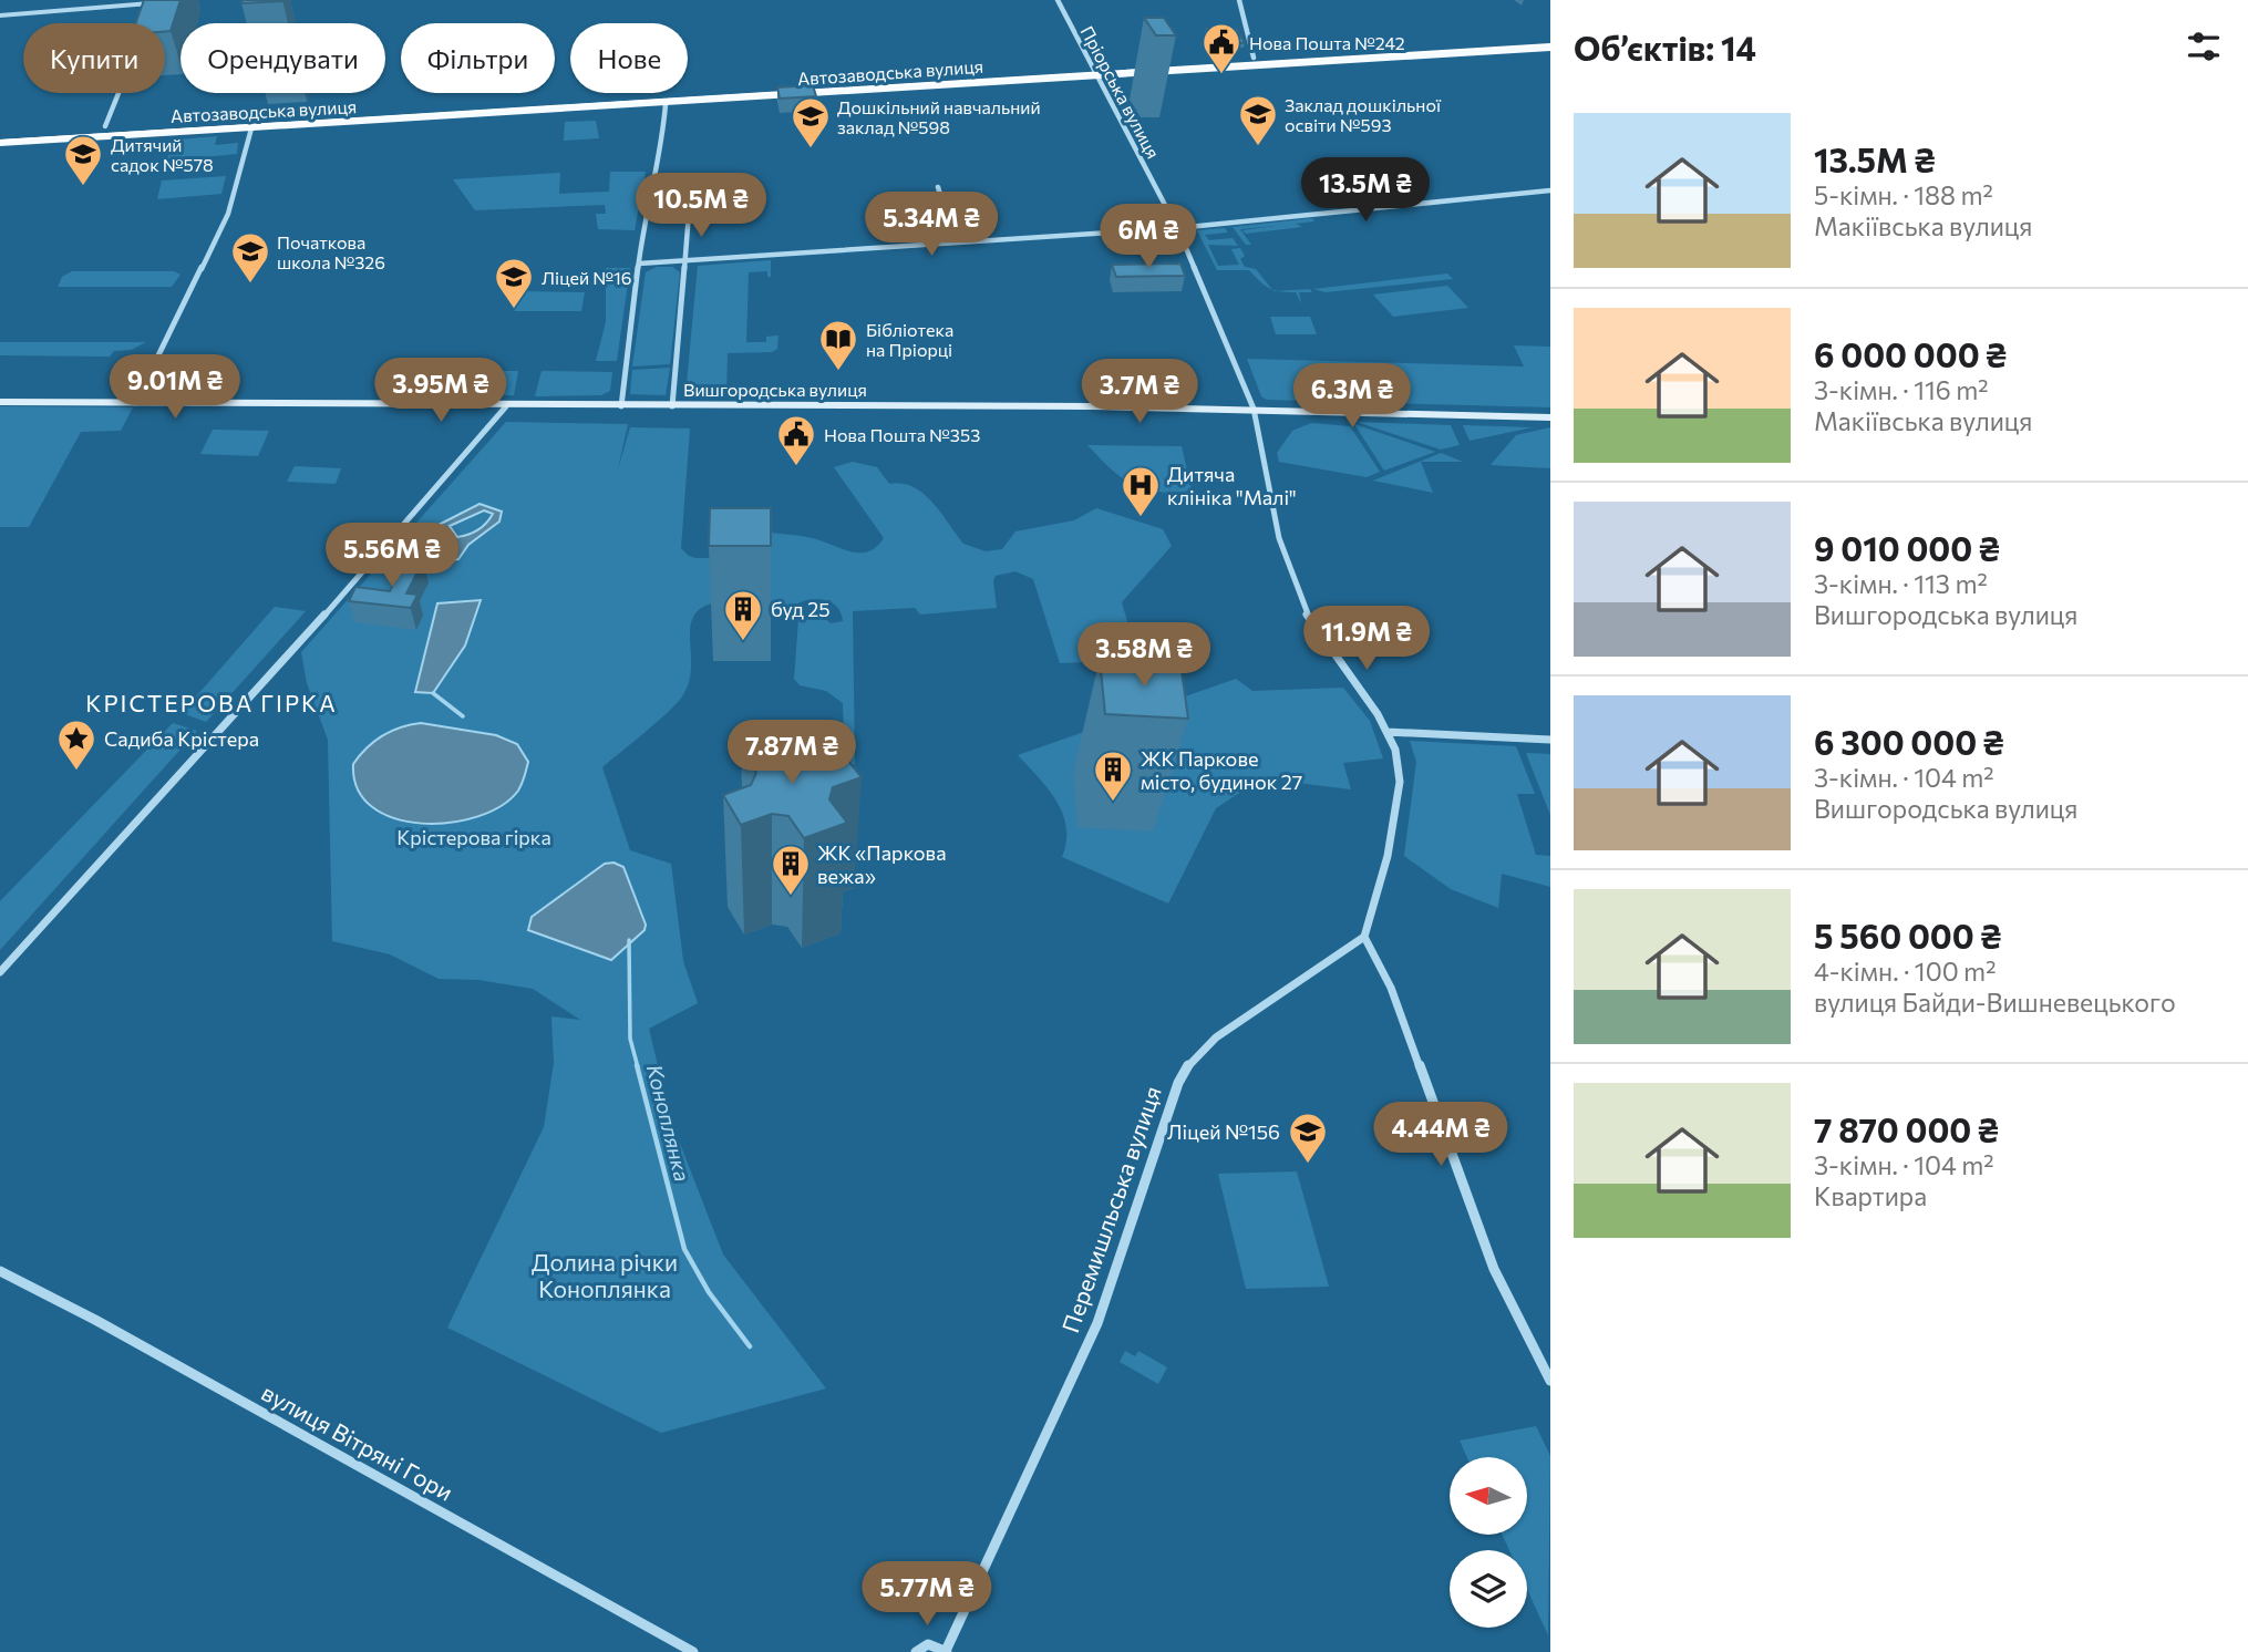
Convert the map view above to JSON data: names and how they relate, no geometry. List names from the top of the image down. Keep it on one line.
{"streets":{"main road":["Автозаводська вулиця","Вишгородська вулиця"],"street":["Пріорська вулиця","Перемишльська вулиця","вулиця Вітряні Гори"]},"crossings":[["Автозаводська вулиця","Пріорська вулиця"],["Пріорська вулиця","Вишгородська вулиця"],["Пріорська вулиця","Перемишльська вулиця"]],"districts":["КРІСТЕРОВА ГІРКА"],"water":["Коноплянка"],"parks":["Крістерова гірка","Долина річки Коноплянка"],"places":{"public building":["Нова Пошта №242","Нова Пошта №353"],"school or university":["Заклад дошкільної освіти №593","Дошкільний навчальний заклад №598","Дитячий садок №578","Початкова школа №326","Ліцей №16","Ліцей №156"],"library":["Бібліотека на Пріорці"],"hospital":["Дитяча клініка \"Малі\""],"building":["буд 25","ЖК Паркове місто, будинок 27","ЖК «Паркова вежа»"],"place":["Садиба Крістера"]},"north":"left","page":{"heading":"Об’єктів: 14","chip":["Купити","Орендувати","Фільтри","Нове"],"list":[{"name":"13.5M ₴","note":"5-кімн. · 188 m² · Макіївська вулиця"},{"name":"6 000 000 ₴","note":"3-кімн. · 116 m² · Макіївська вулиця"},{"name":"9 010 000 ₴","note":"3-кімн. · 113 m² · Вишгородська вулиця"},{"name":"6 300 000 ₴","note":"3-кімн. · 104 m² · Вишгородська вулиця"},{"name":"5 560 000 ₴","note":"4-кімн. · 100 m² · вулиця Байди-Вишневецького"},{"name":"7 870 000 ₴","note":"3-кімн. · 104 m² · Квартира"}],"price":["13.5M ₴","10.5M ₴","5.34M ₴","6M ₴","9.01M ₴","3.95M ₴","3.7M ₴","6.3M ₴","5.56M ₴","11.9M ₴","3.58M ₴","7.87M ₴","4.44M ₴","5.77M ₴"]}}
